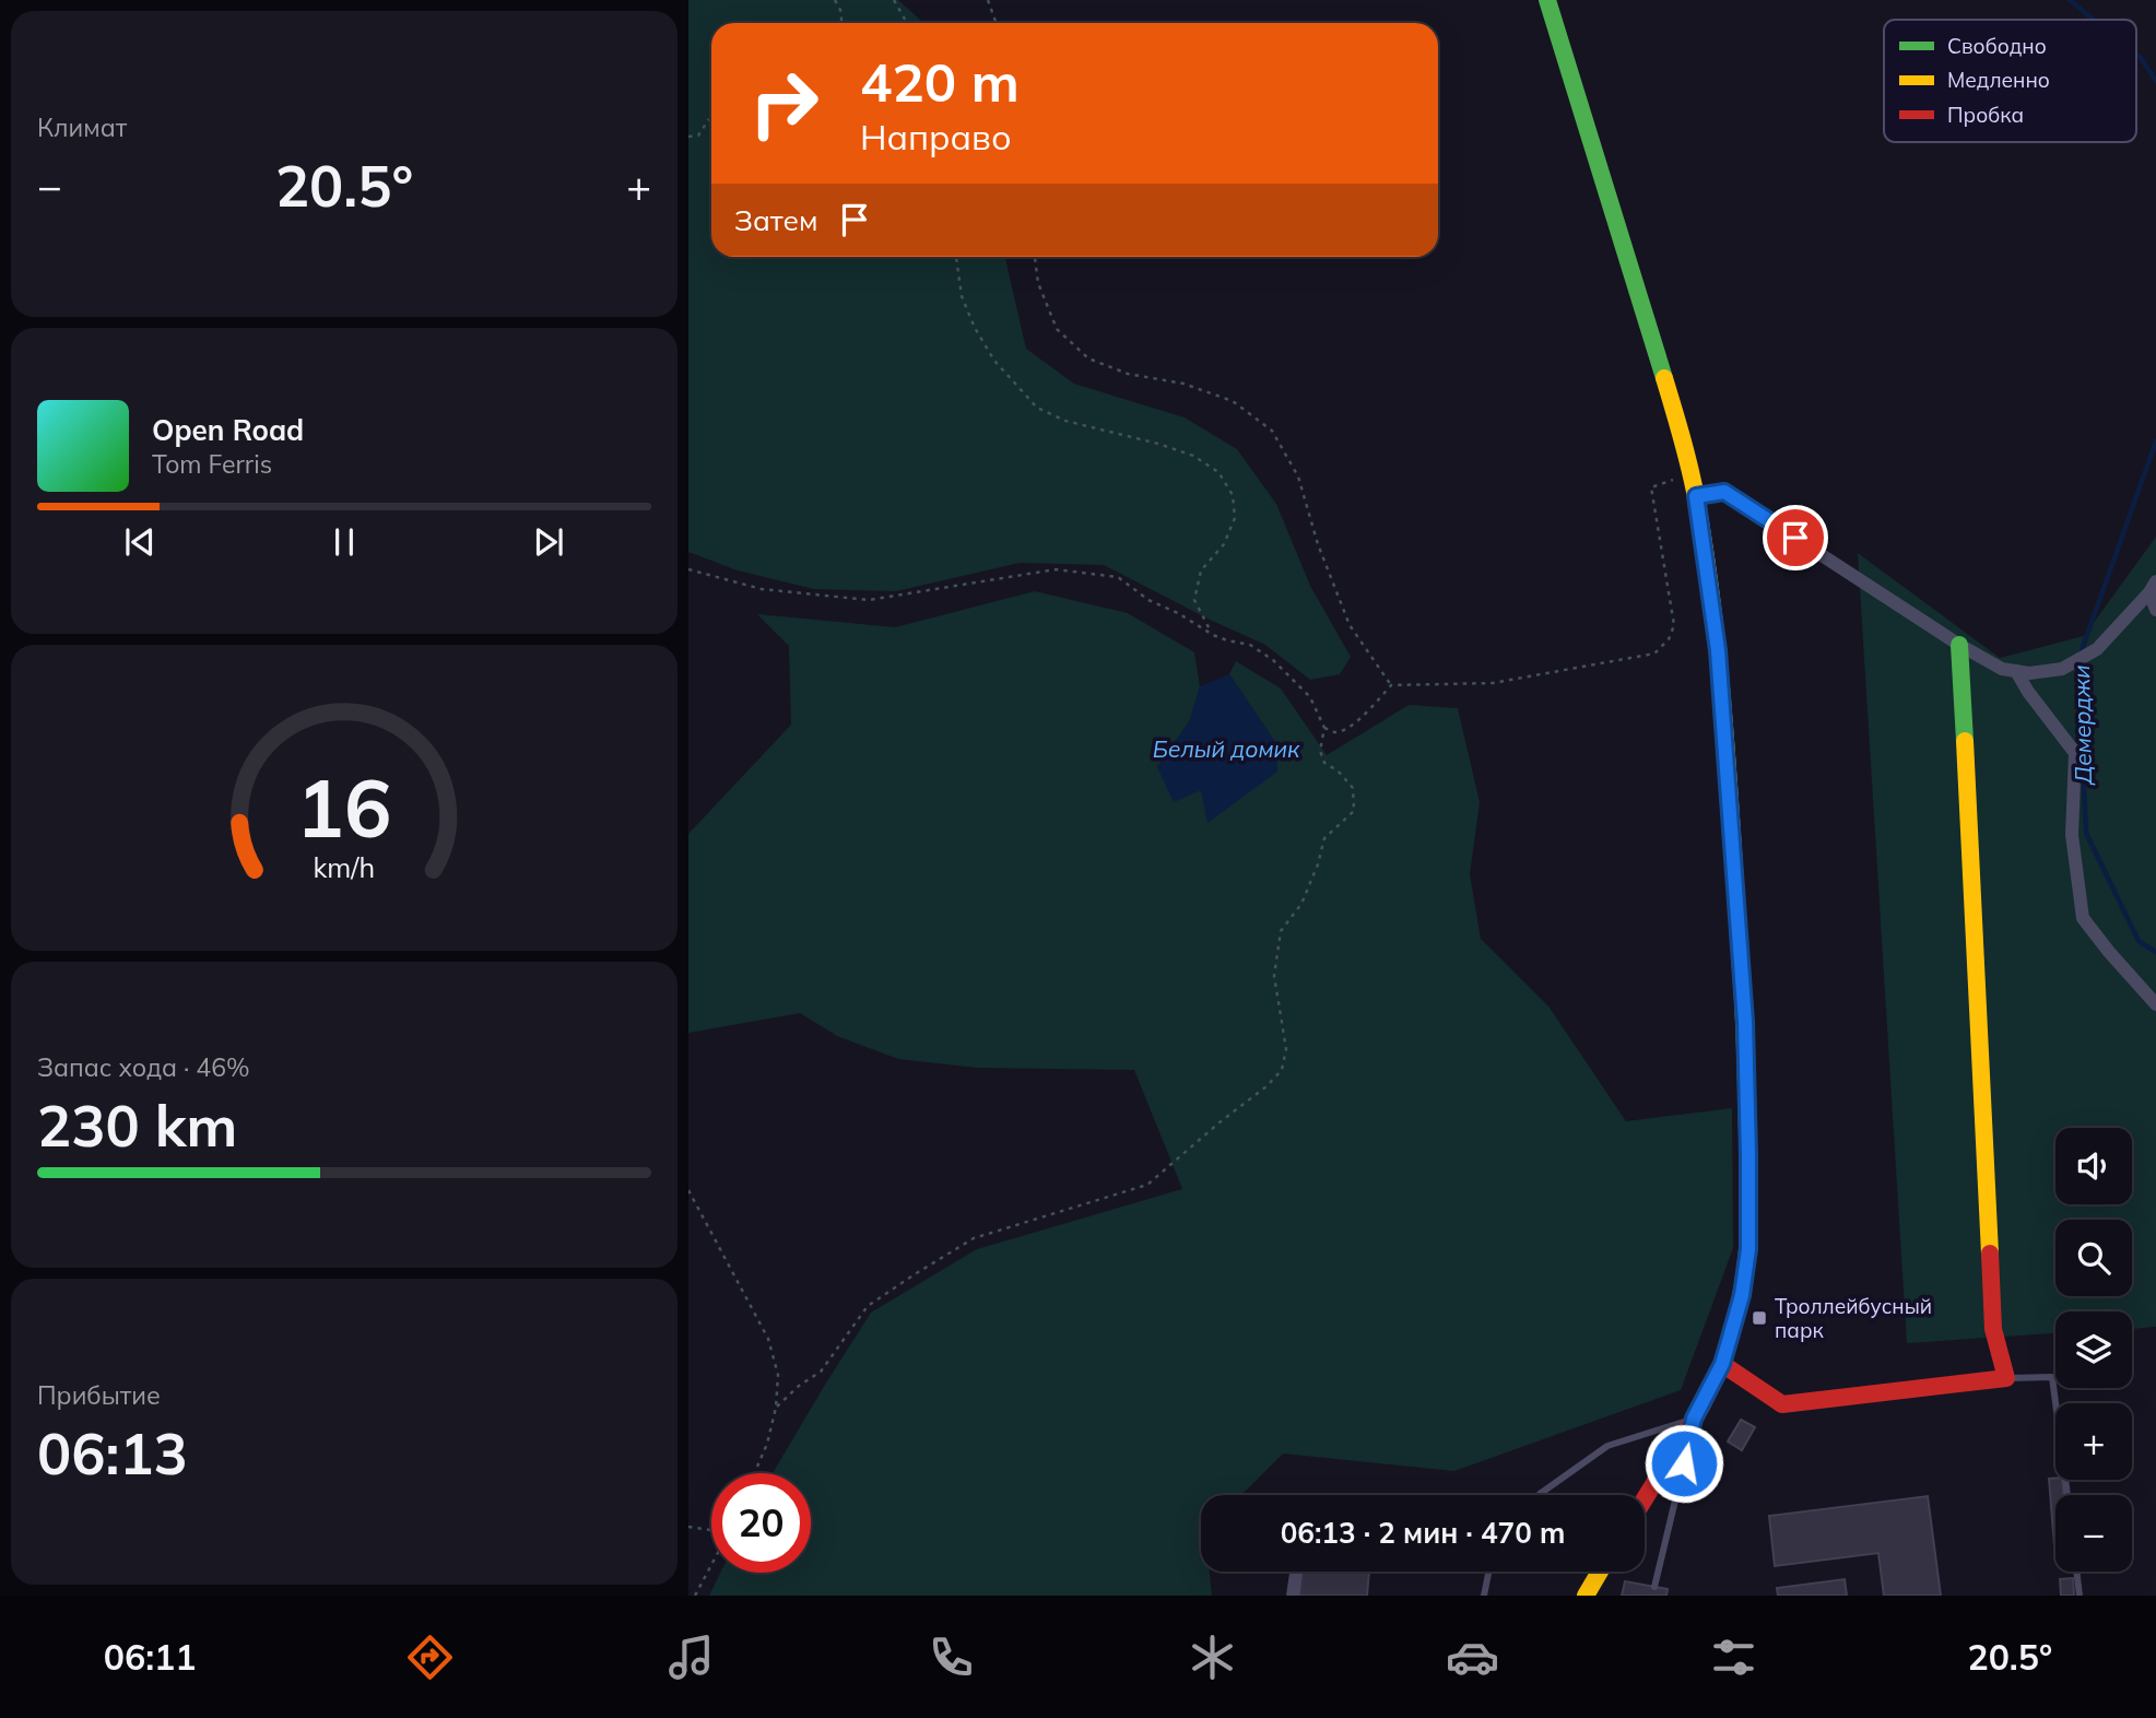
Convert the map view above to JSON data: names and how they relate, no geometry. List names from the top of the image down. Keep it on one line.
{"water":["Демерджи","Белый домик"],"places":{"transit":["Троллейбусный парк"]},"legend":["Свободно","Медленно","Пробка"],"page":{"tile":["Климат",["Запас хода · 46%","230 km"],["Прибытие","06:13"]],"turn":["420 m","Направо"],"heat":["−","20.5°","+"],"then":"Затем","song":["Open Road","Tom Ferris"],"map_buttons":["+","−"],"limit":"20","trip":"06:13 · 2 мин · 470 m","tabs":["06:11","20.5°"],"gauge":["16","km/h"]}}
